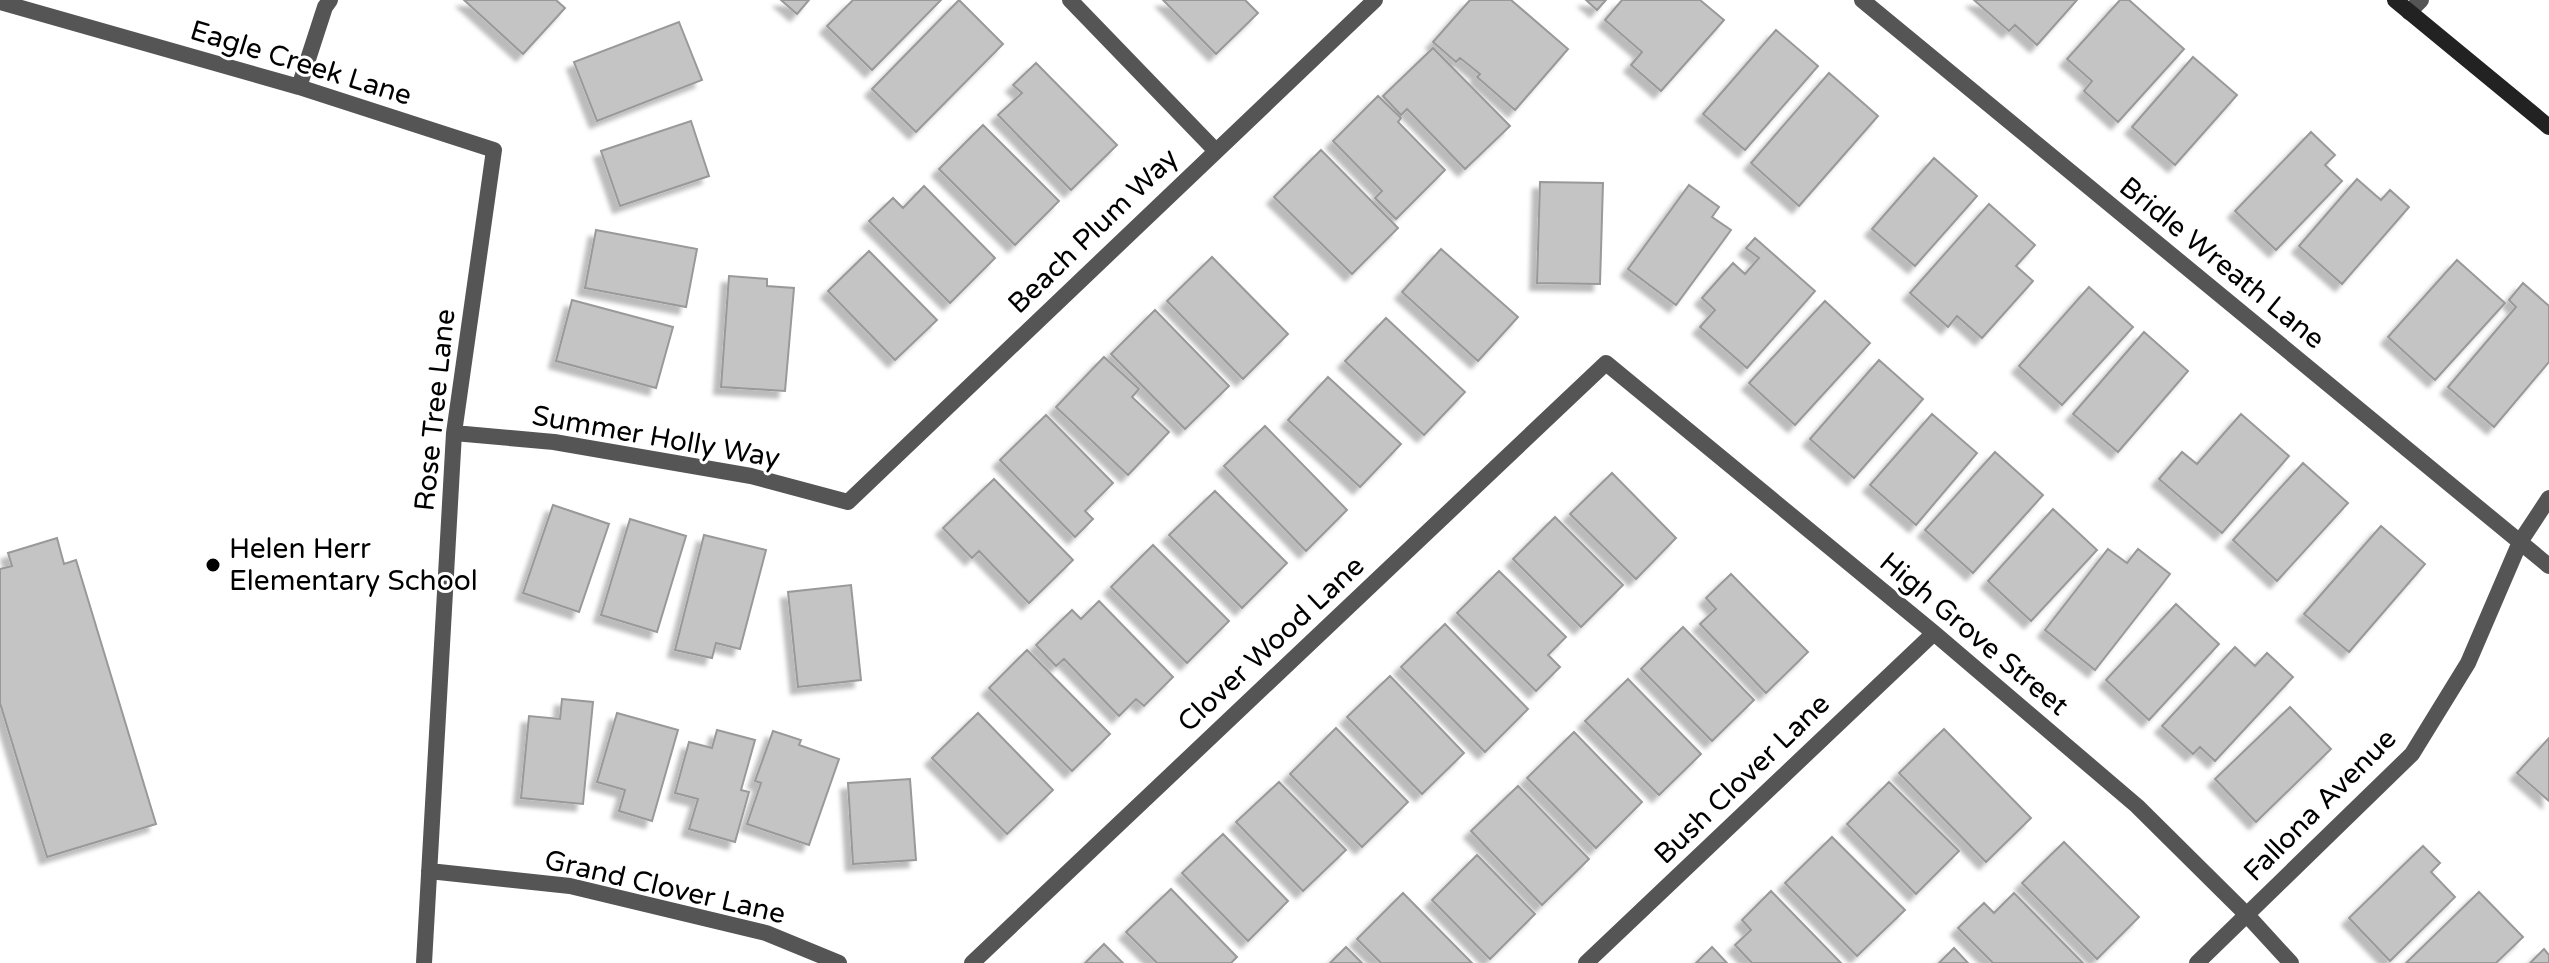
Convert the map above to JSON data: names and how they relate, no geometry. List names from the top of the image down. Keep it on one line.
{"streets":{"street":["Eagle Creek Lane","Beach Plum Way","Bridle Wreath Lane","Rose Tree Lane","Summer Holly Way","High Grove Street","Clover Wood Lane","Bush Clover Lane","Fallona Avenue","Grand Clover Lane"]},"crossings":[["Eagle Creek Lane","Rose Tree Lane"],["Beach Plum Way","Summer Holly Way"],["Bridle Wreath Lane","Fallona Avenue"],["Rose Tree Lane","Summer Holly Way"],["Rose Tree Lane","Grand Clover Lane"],["High Grove Street","Clover Wood Lane"],["High Grove Street","Bush Clover Lane"],["High Grove Street","Fallona Avenue"]],"places":["Helen Herr Elementary School"]}
